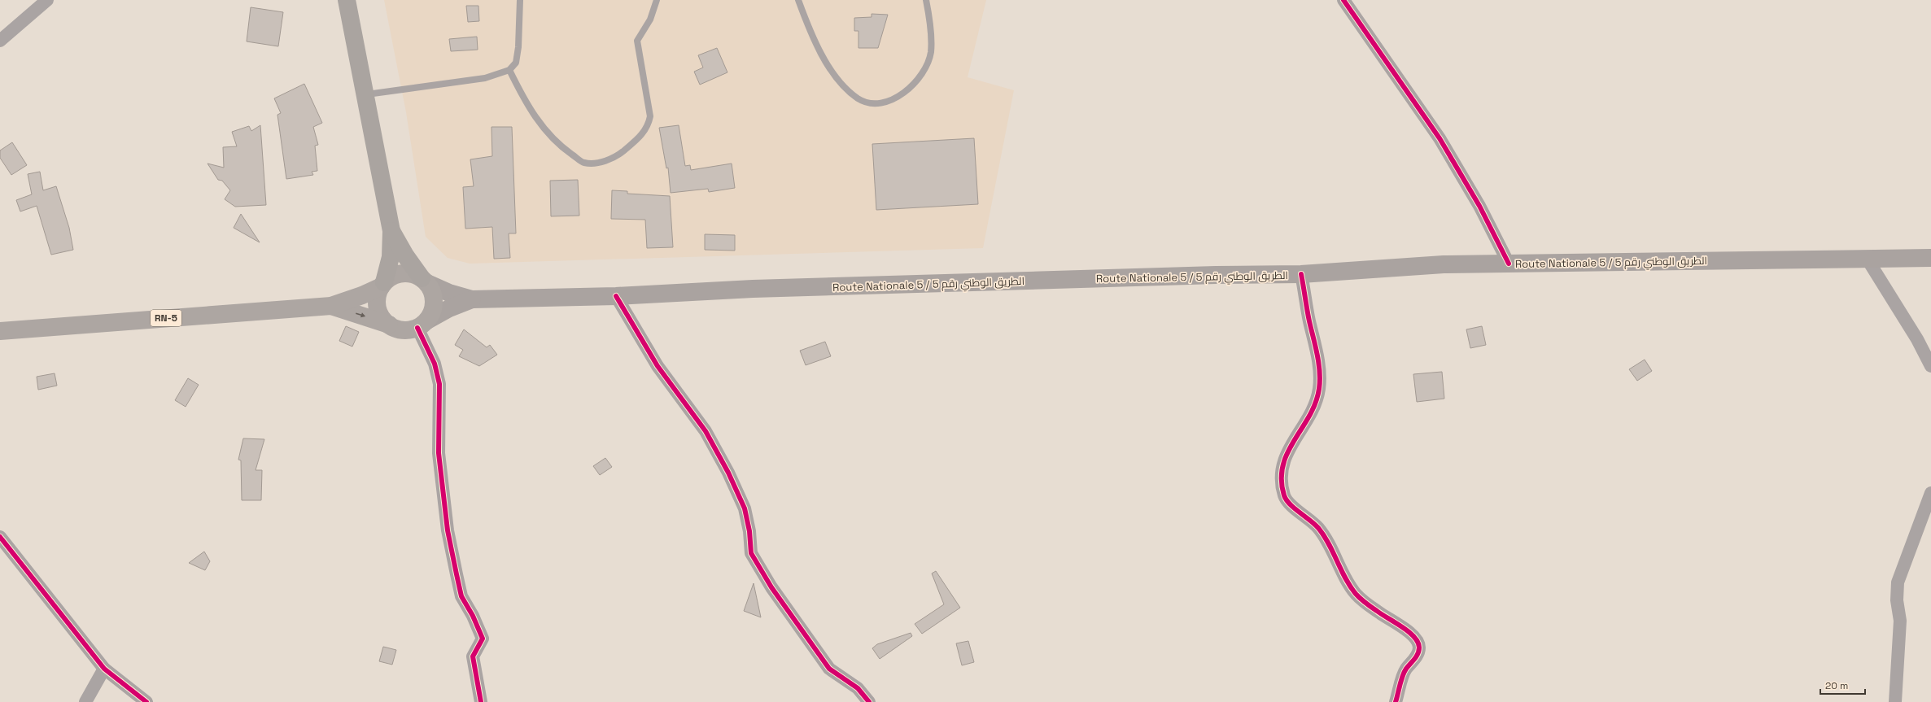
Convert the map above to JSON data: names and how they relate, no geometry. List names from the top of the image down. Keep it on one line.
{"streets":{"main road":["Route Nationale 5 / الطريق الوطني رقم 5","RN-5"]},"scale_bar":"20 m"}
